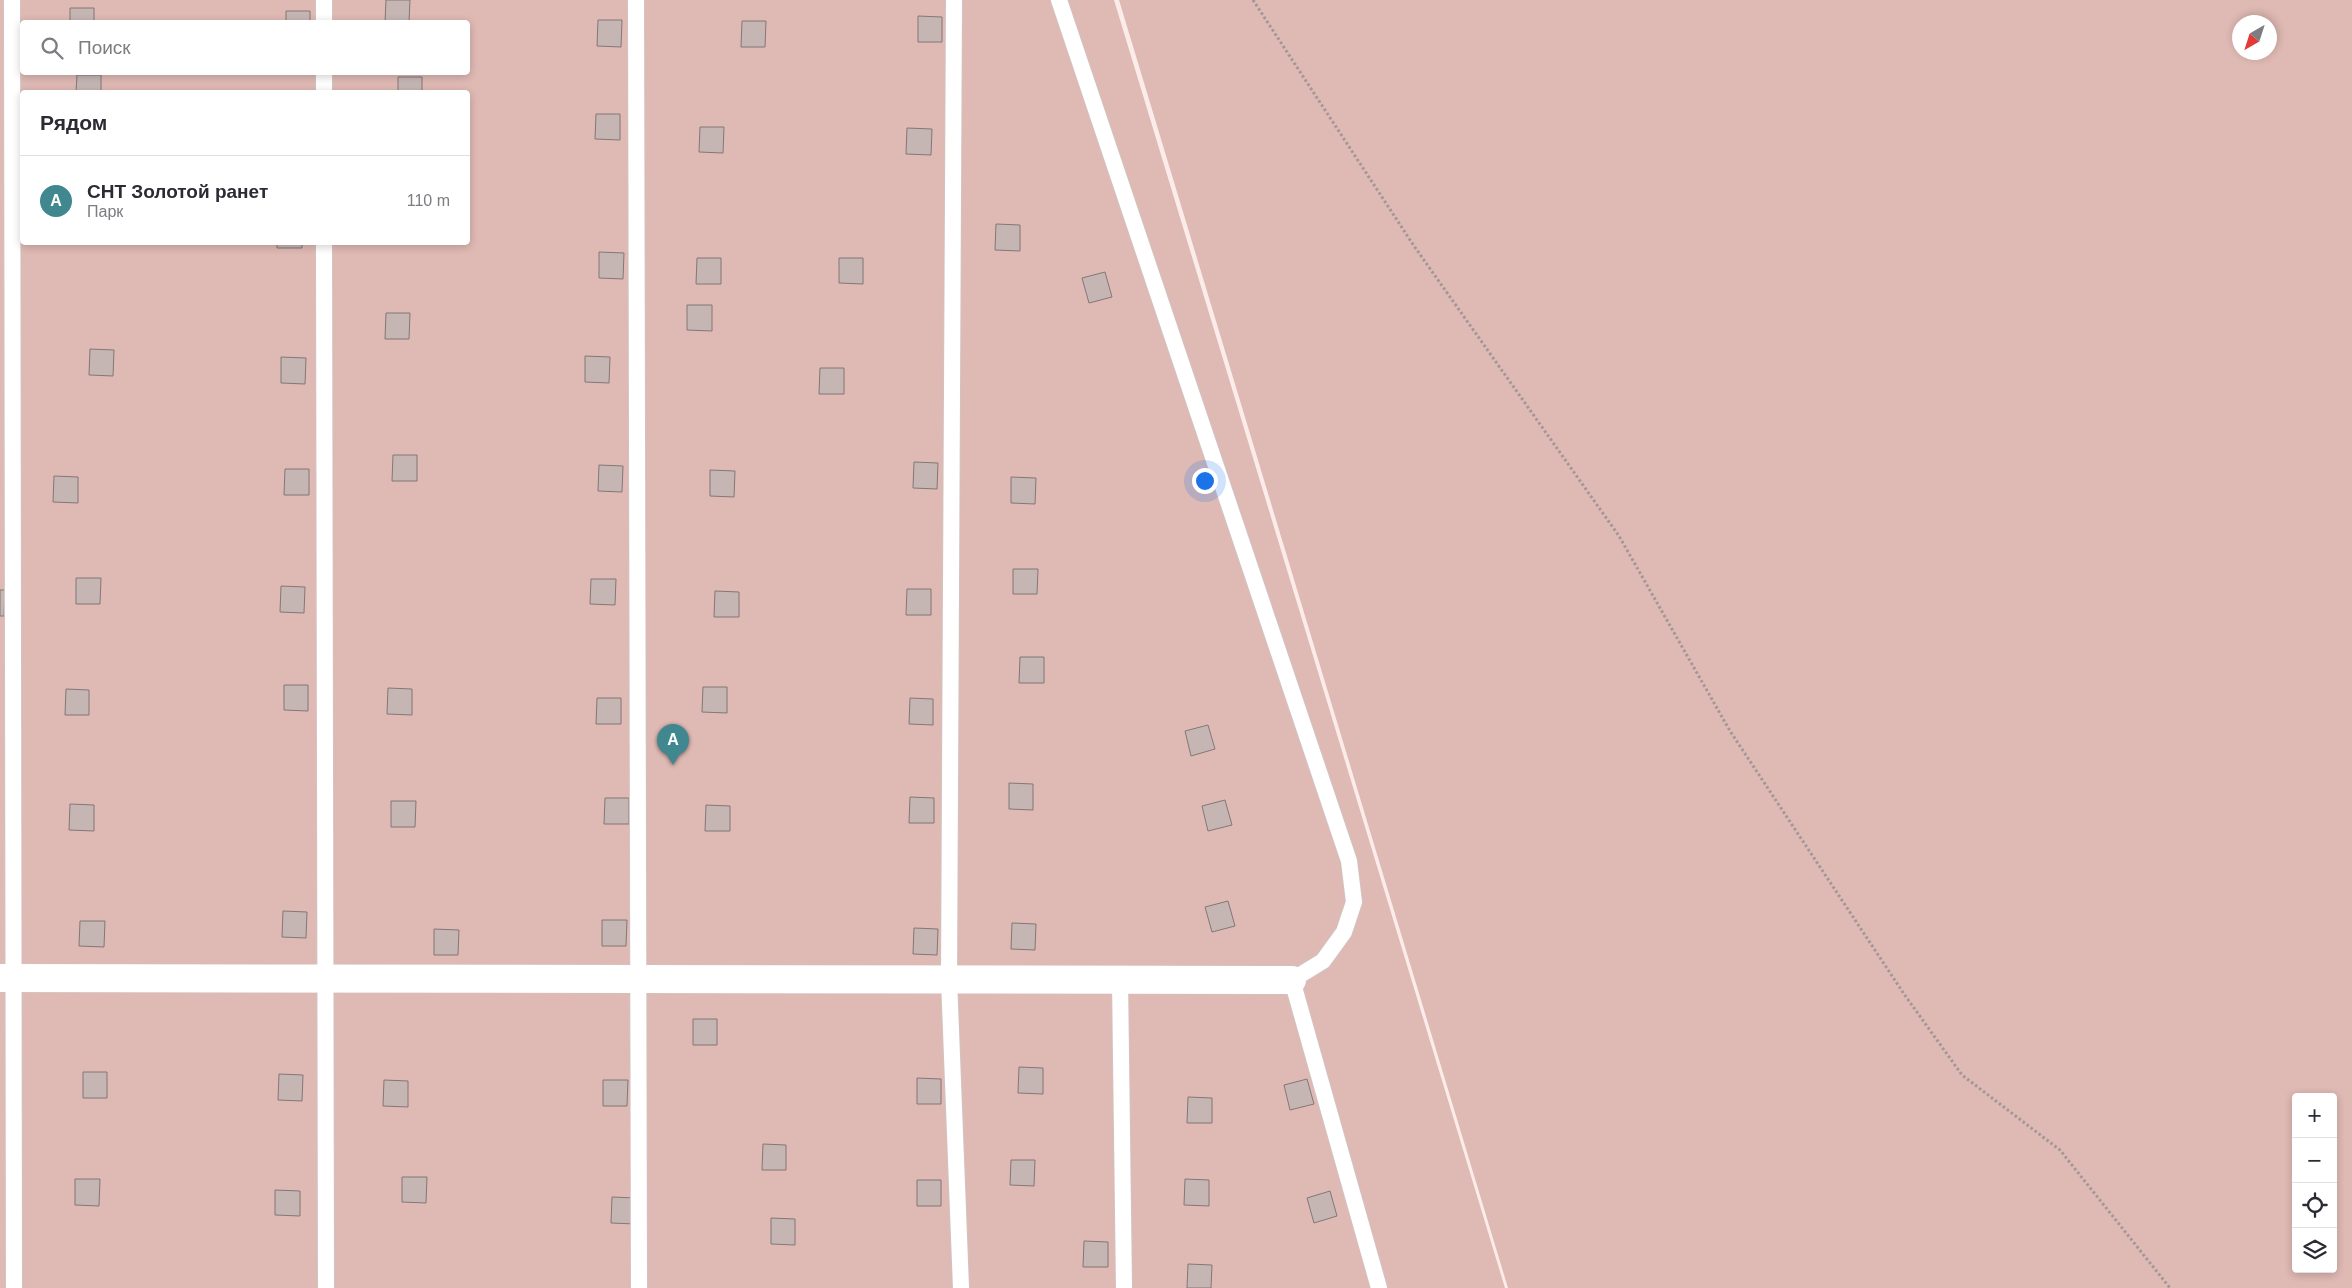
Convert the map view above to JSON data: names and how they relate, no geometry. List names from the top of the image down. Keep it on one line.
{"north":"bottom left","page":{"search":"Поиск","heading":"Рядом","list":[{"mark":"A","name":"СНТ Золотой ранет","note":"Парк","value":"110 m"}],"pins":"A","map_buttons":["+","−"]}}
